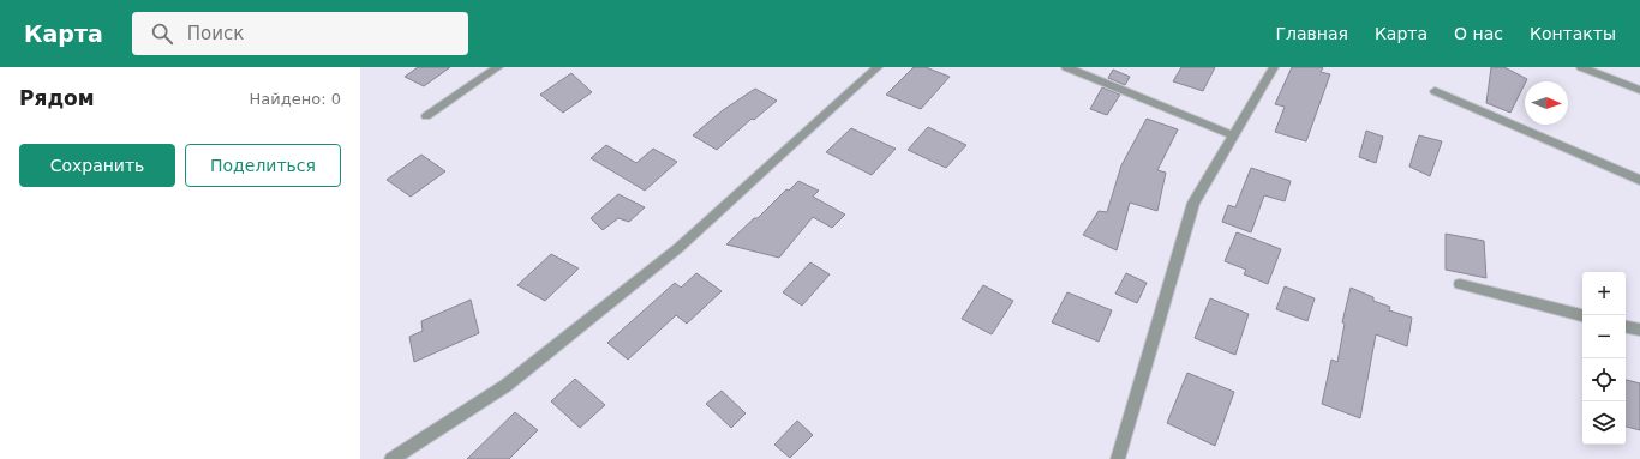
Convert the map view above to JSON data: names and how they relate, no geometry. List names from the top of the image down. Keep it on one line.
{"north":"right","page":{"header":"Карта","search":"Поиск","nav":["Главная","Карта","О нас","Контакты"],"heading":["Рядом","Найдено: 0"],"buttons":["Сохранить","Поделиться"],"map_buttons":["+","−"]}}
